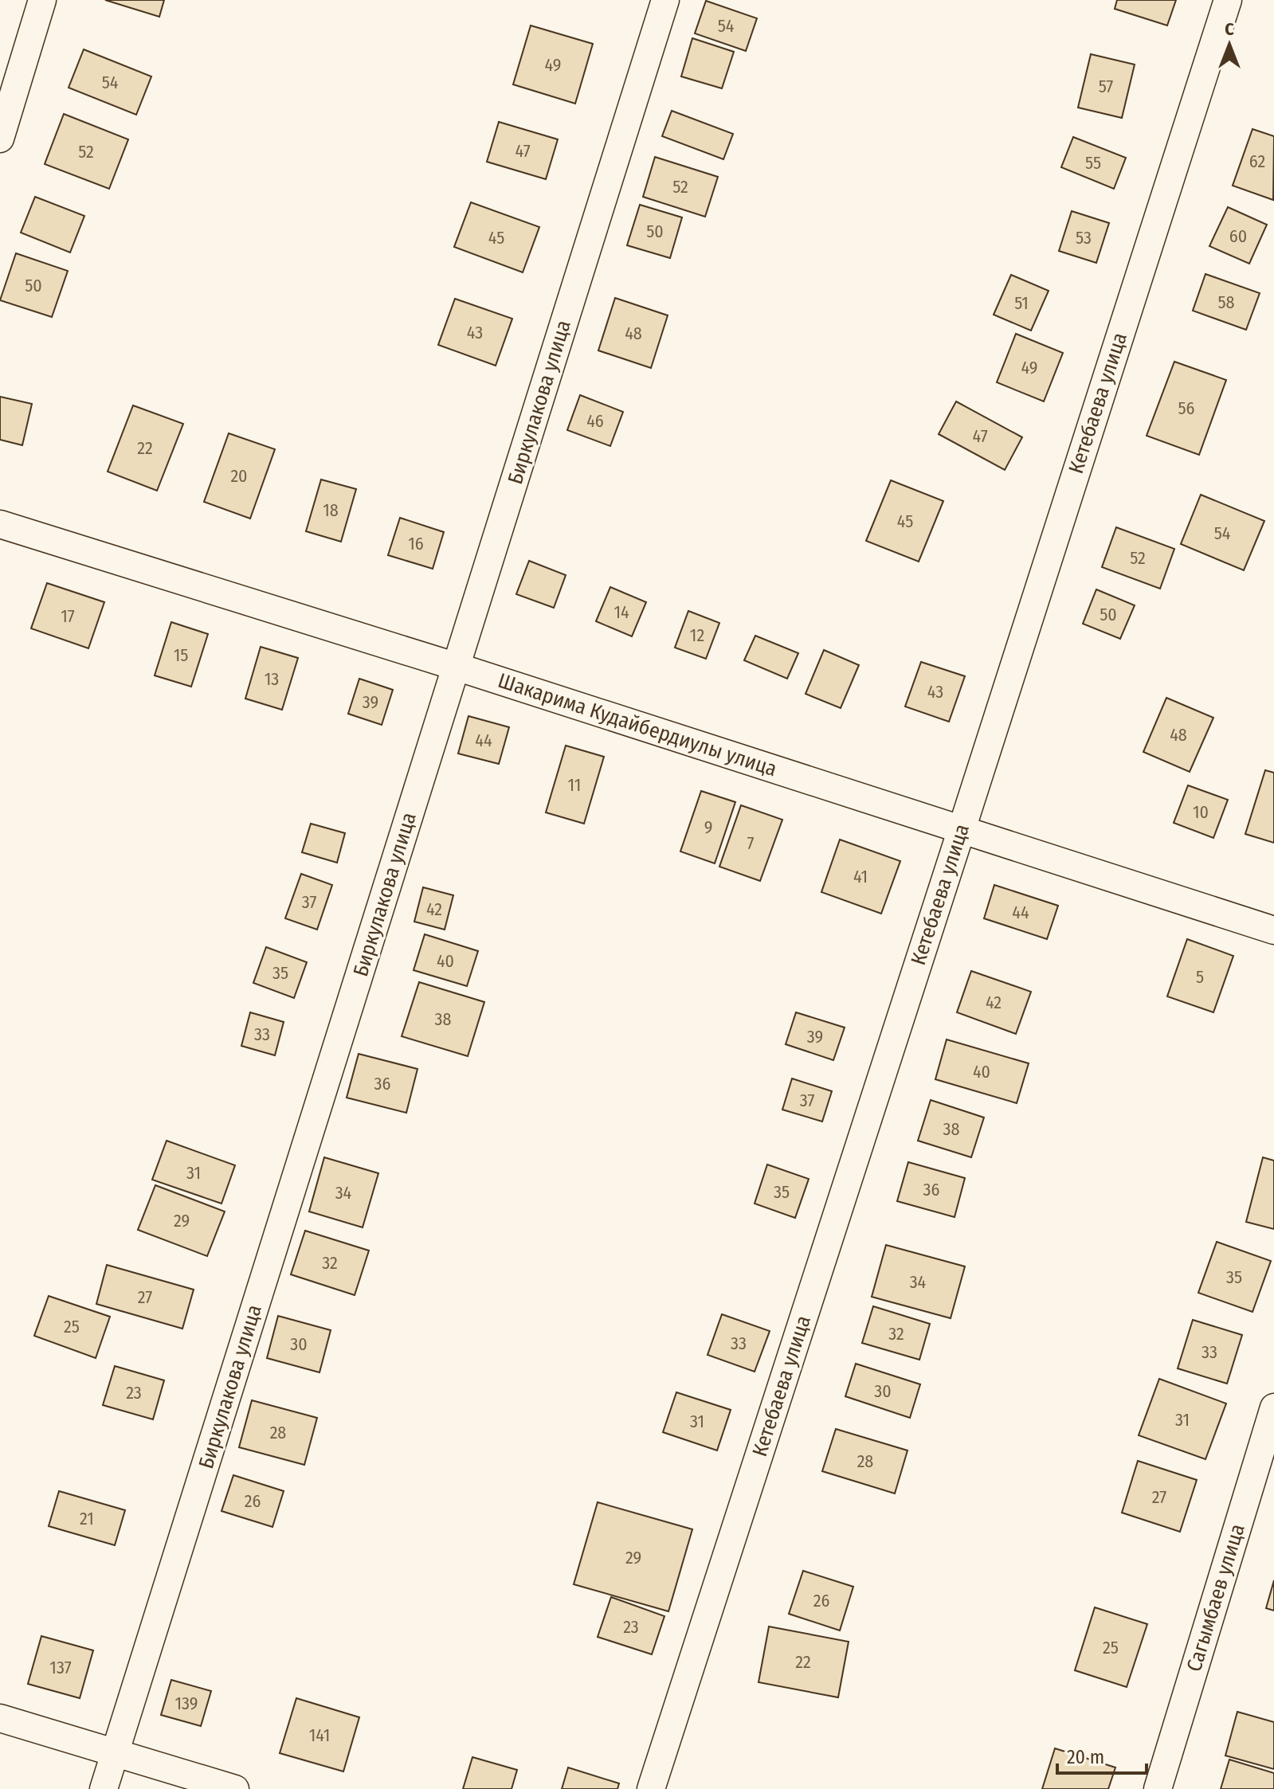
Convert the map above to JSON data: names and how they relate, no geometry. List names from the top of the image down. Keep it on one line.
{"streets":{"street":["Биркулакова улица","Кетебаева улица","Шакарима Кудайбердиулы улица","Сагымбаев улица"]},"crossings":[["Биркулакова улица","Шакарима Кудайбердиулы улица"],["Кетебаева улица","Шакарима Кудайбердиулы улица"]],"house_numbers":["54","49","54","57","47","52","62","55","52","50","60","45","53","50","58","51","43","48","49","56","46","47","22","20","18","45","54","16","52","14","50","17","12","15","13","43","39","48","44","11","10","9","7","41","37","42","44","40","35","5","42","38","33","39","40","36","37","38","31","36","35","34","29","32","35","34","27","25","32","33","30","33","30","23","31","31","28","28","27","26","21","29","26","23","25","22","137","139","141"],"scale_bar":"20 m","north":"top"}
